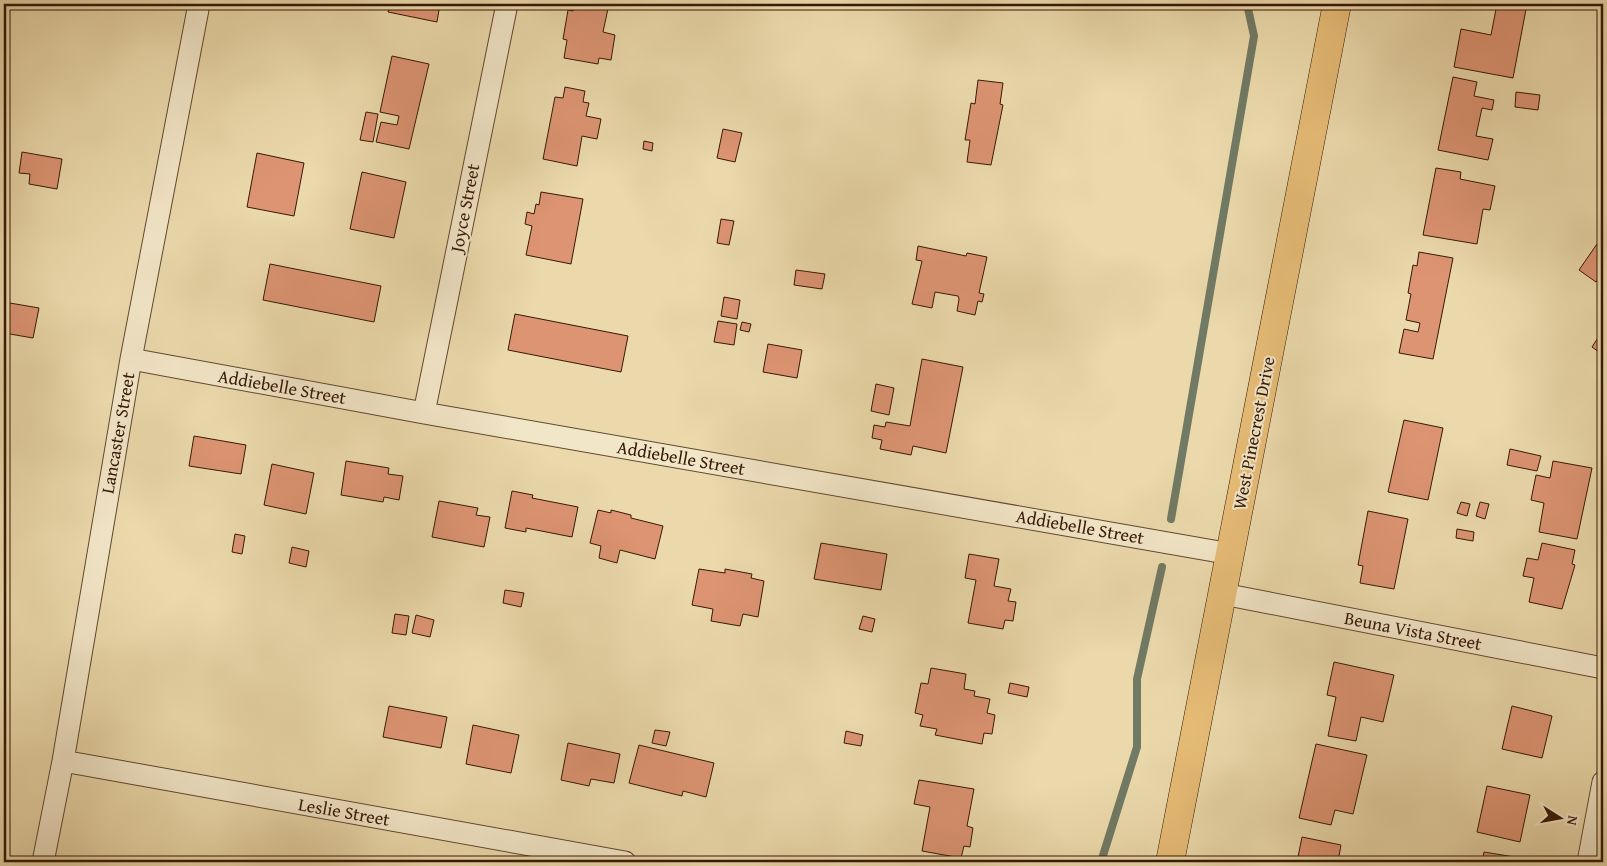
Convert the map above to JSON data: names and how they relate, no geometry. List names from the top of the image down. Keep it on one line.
{"streets":{"main road":["West Pinecrest Drive"],"street":["Joyce Street","Addiebelle Street","Lancaster Street","Beuna Vista Street","Leslie Street"]},"crossings":[["Joyce Street","Addiebelle Street"],["Addiebelle Street","Lancaster Street"],["Addiebelle Street","West Pinecrest Drive"],["Lancaster Street","Leslie Street"],["West Pinecrest Drive","Beuna Vista Street"]],"north":"right"}
